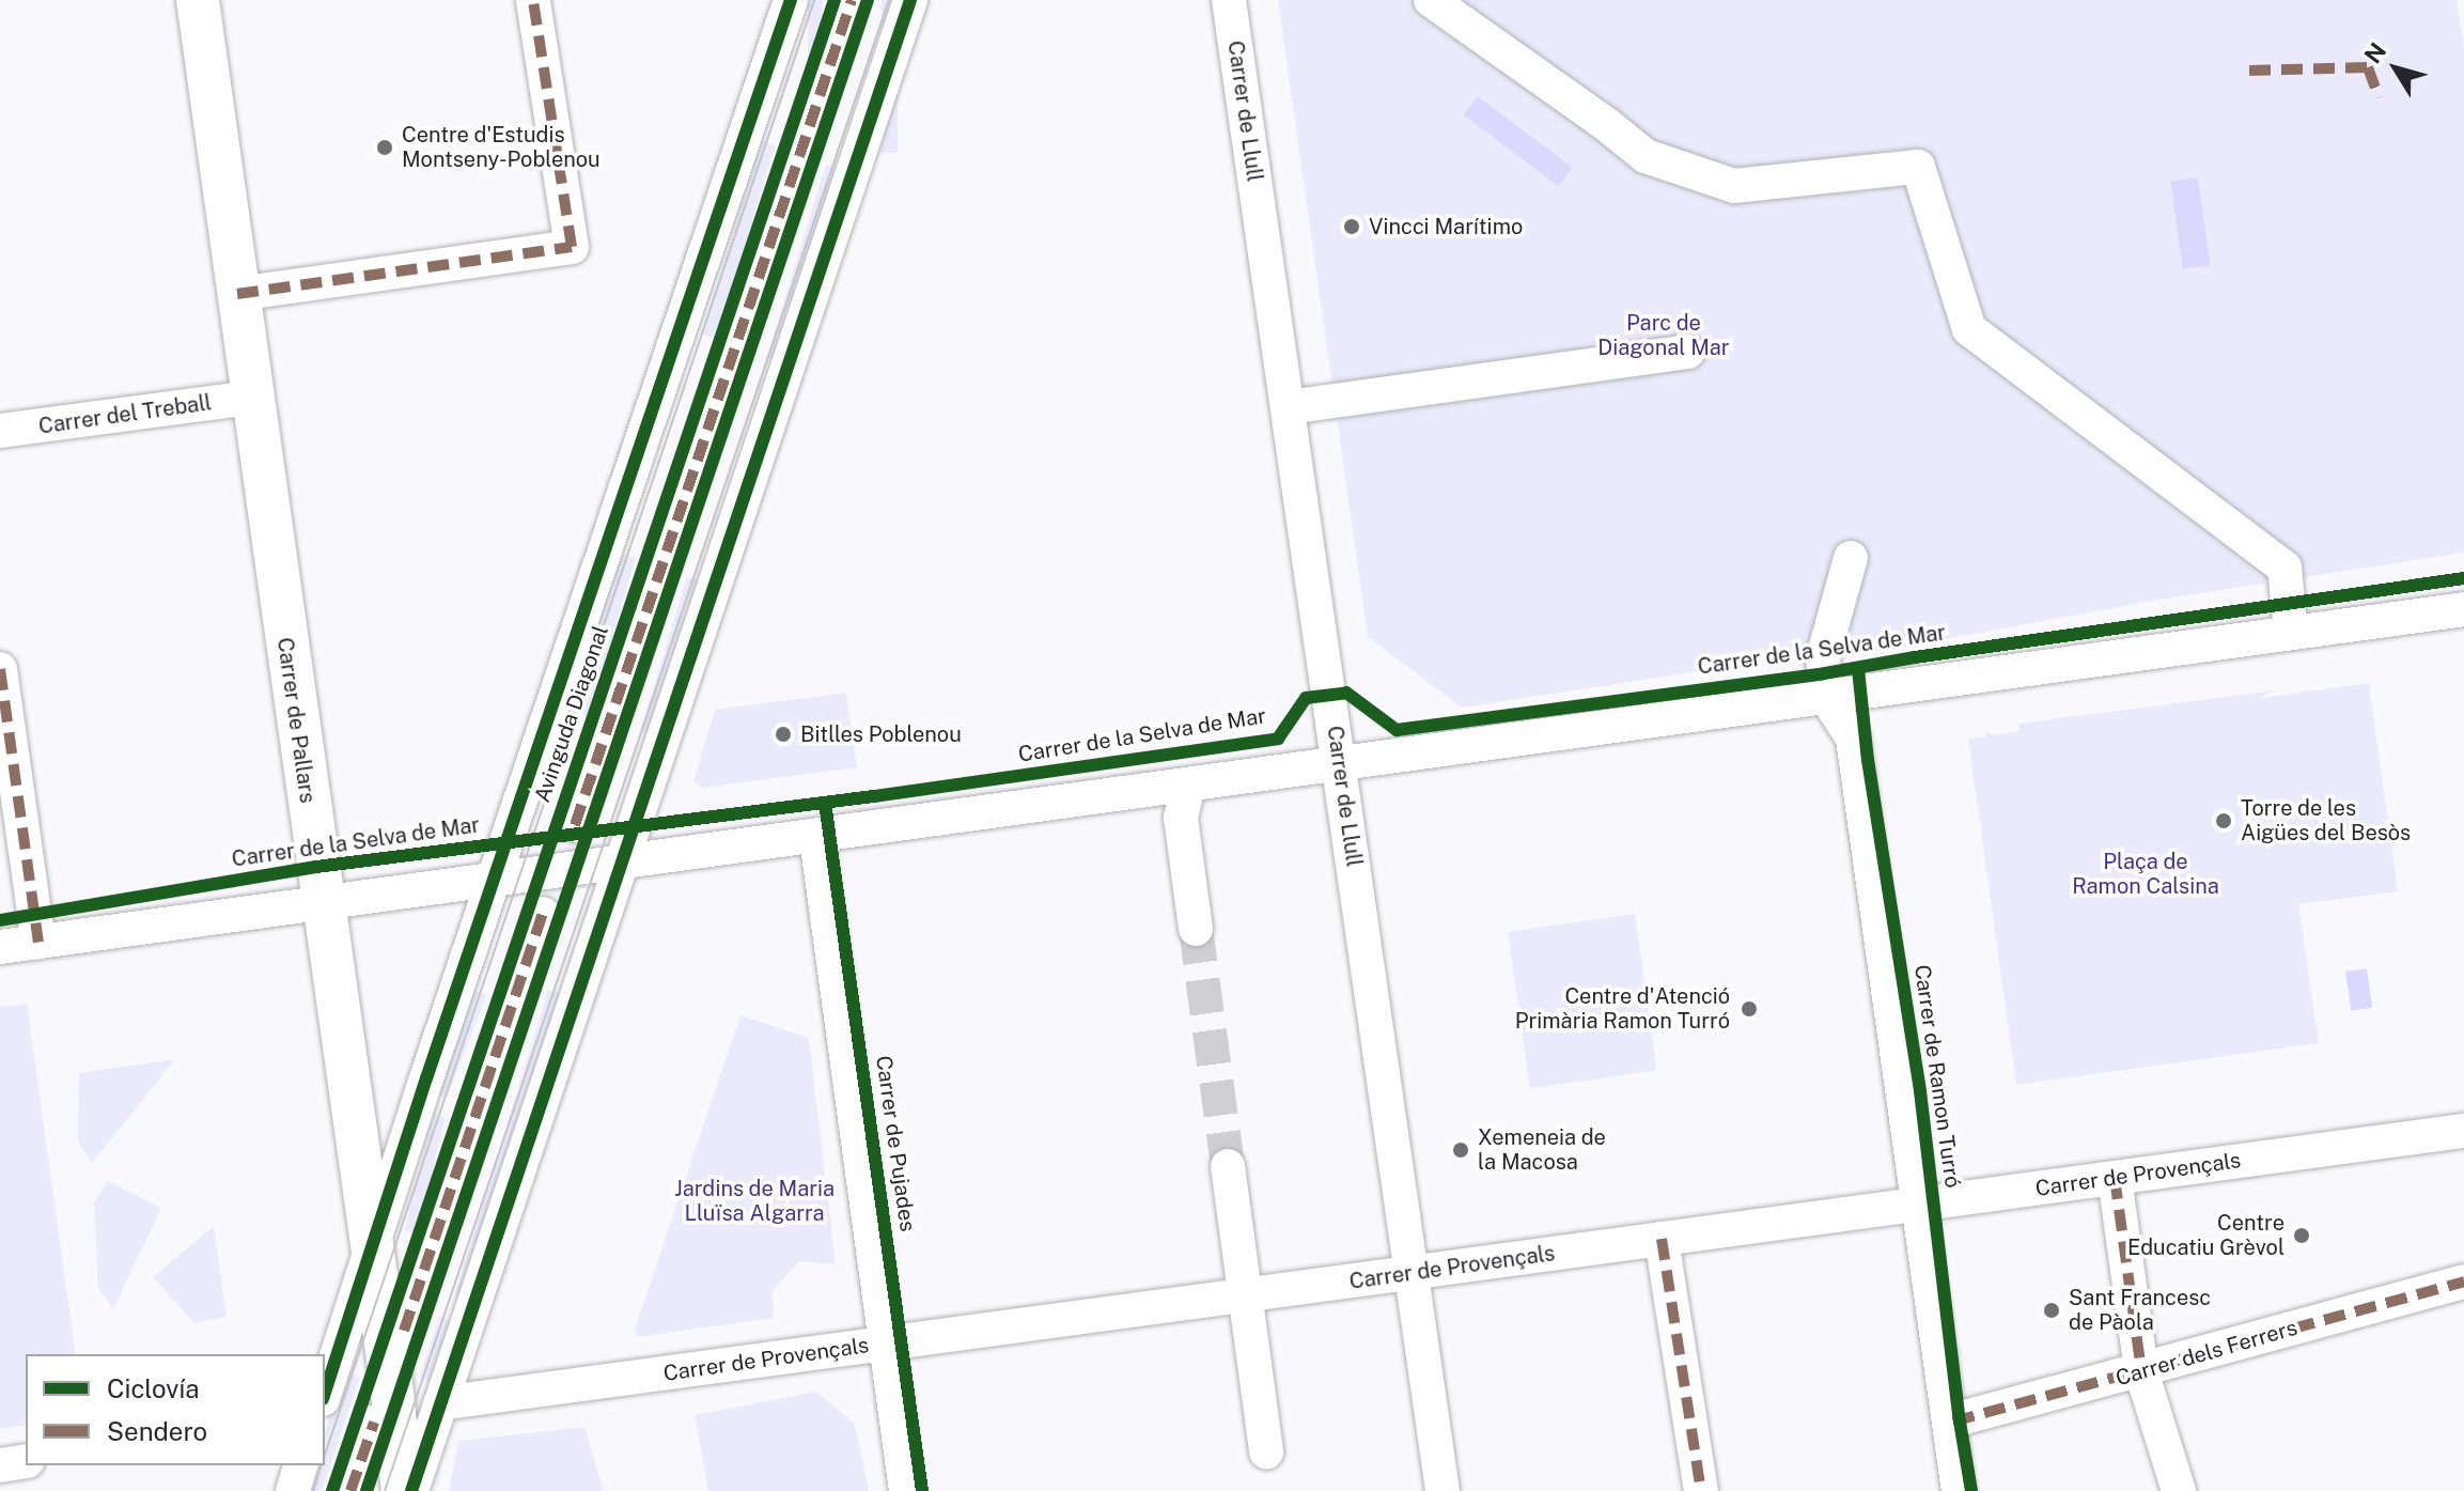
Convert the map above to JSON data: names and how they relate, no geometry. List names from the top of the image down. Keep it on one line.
{"streets":{"main road":["Carrer de Pallars"],"street":["Carrer de Llull","Carrer del Treball","Avinguda Diagonal","Carrer de Ramon Turró","Carrer de Pujades","Carrer de Provençals","Carrer dels Ferrers"],"cycle path":["Carrer de la Selva de Mar"]},"crossings":[["Carrer de Llull","Carrer de Provençals"],["Carrer del Treball","Carrer de Pallars"],["Avinguda Diagonal","Carrer de Pallars"],["Carrer de Ramon Turró","Carrer de Provençals"],["Carrer de Ramon Turró","Carrer dels Ferrers"],["Carrer de Pujades","Carrer de Provençals"]],"parks":["Parc de Diagonal Mar","Plaça de Ramon Calsina","Jardins de Maria Lluïsa Algarra"],"places":["Centre d'Estudis Montseny-Poblenou","Vincci Marítimo","Bitlles Poblenou","Torre de les Aigües del Besòs","Centre d'Atenció Primària Ramon Turró","Xemeneia de la Macosa","Centre Educatiu Grèvol","Sant Francesc de Pàola"],"legend":["Ciclovía","Sendero"],"north":"top left"}
